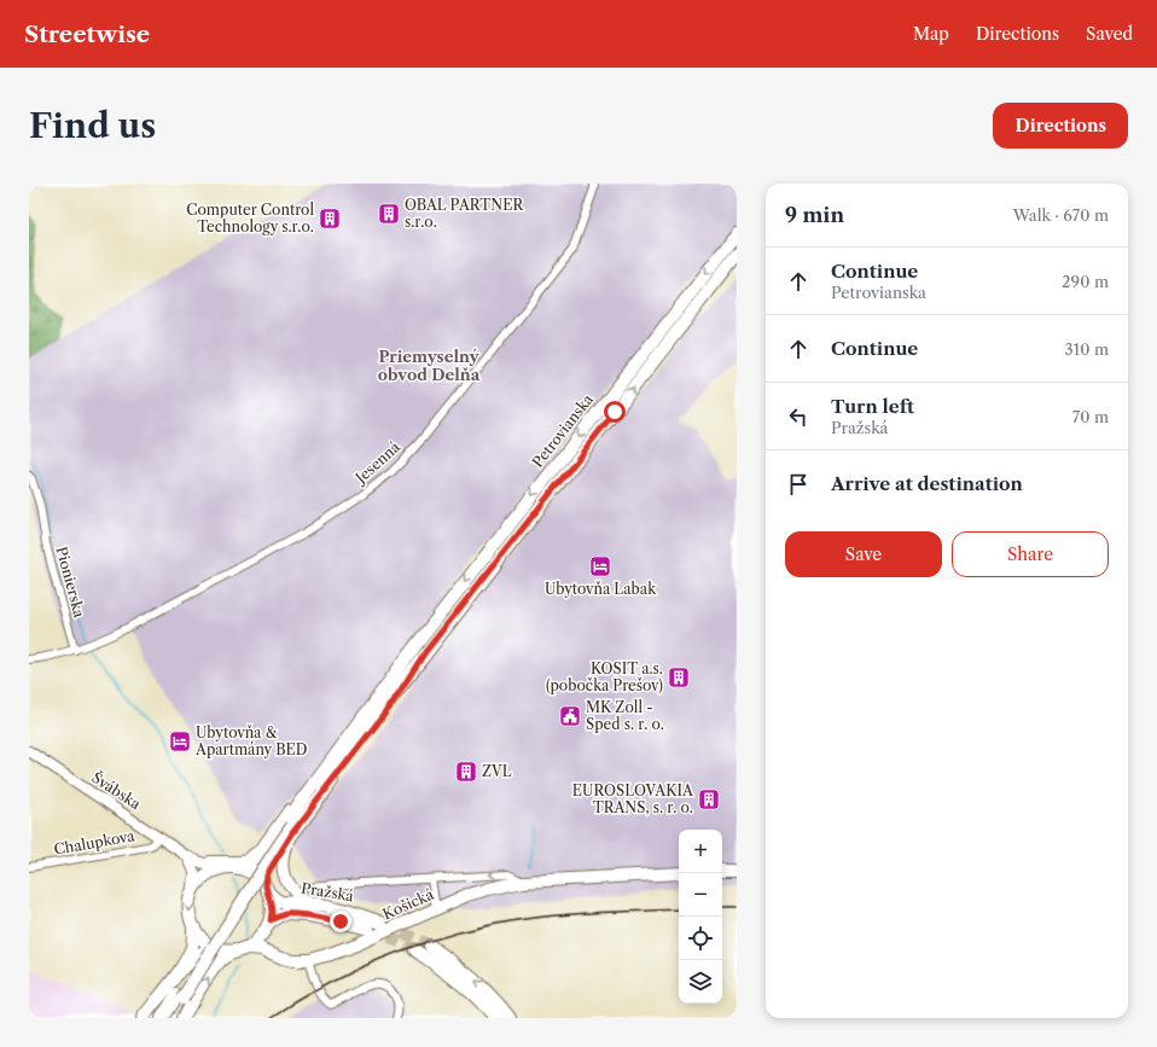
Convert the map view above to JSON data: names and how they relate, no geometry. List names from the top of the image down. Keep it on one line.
{"streets":{"main road":["Petrovianska","Pražská","Košická"],"street":["Jesenná","Pionierska","Švábska","Chalupkova"]},"crossings":[["Jesenná","Pionierska"],["Švábska","Chalupkova"],["Švábska","Pražská"],["Švábska","Košická"],["Pražská","Košická"]],"districts":["Priemyselný obvod Delňa"],"places":{"building":["OBAL PARTNER s.r.o.","Computer Control Technology s.r.o.","KOSIT a.s. (pobočka Prešov)","ZVL","EUROSLOVAKIA TRANS, s. r. o."],"hotel":["Ubytovňa Labak","Ubytovňa & Apartmány BED"],"public building":["MK Zoll - Sped s. r. o."]},"page":{"header":"Streetwise","nav":["Map","Directions","Saved"],"buttons":["Directions",["Save","Share"]],"title":"Find us","heading":["9 min","Walk · 670 m"],"list":[["Continue","Petrovianska","290 m"],["Continue","310 m"],["Turn left","Pražská","70 m"],"Arrive at destination"],"map_buttons":["+","−"]}}
